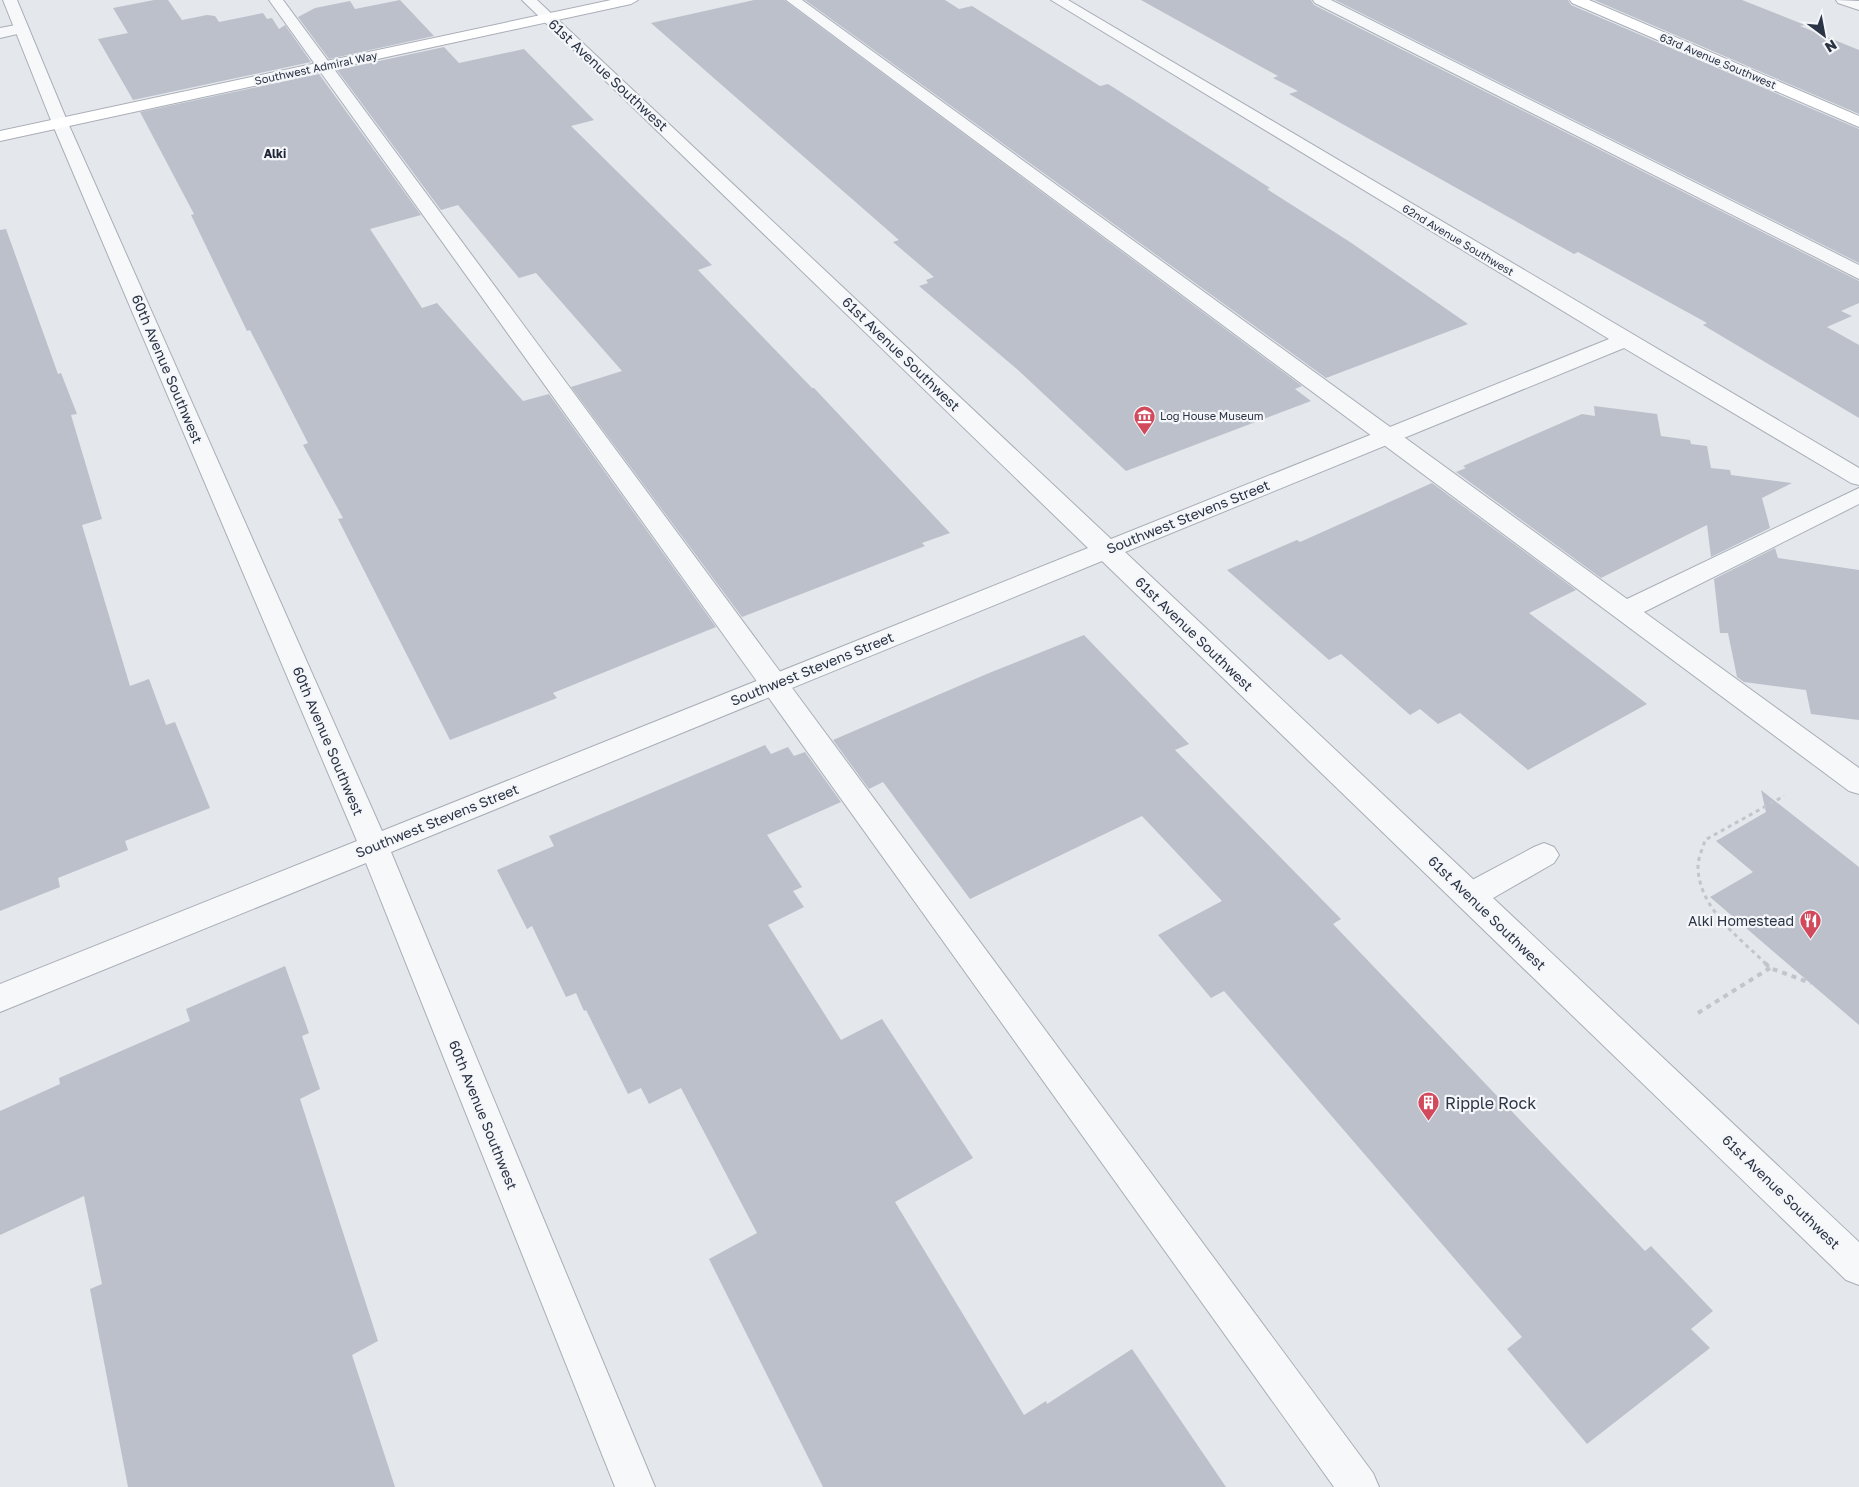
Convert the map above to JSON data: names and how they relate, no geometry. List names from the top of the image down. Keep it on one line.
{"streets":{"main road":["63rd Avenue Southwest","Southwest Admiral Way"],"street":["61st Avenue Southwest","62nd Avenue Southwest","60th Avenue Southwest","Southwest Stevens Street"]},"crossings":[["Southwest Admiral Way","61st Avenue Southwest"],["Southwest Admiral Way","60th Avenue Southwest"],["61st Avenue Southwest","Southwest Stevens Street"],["62nd Avenue Southwest","Southwest Stevens Street"],["60th Avenue Southwest","Southwest Stevens Street"]],"districts":["Alki"],"places":{"museum":["Log House Museum"],"restaurant":["Alki Homestead"],"building":["Ripple Rock"]},"north":"bottom right"}
